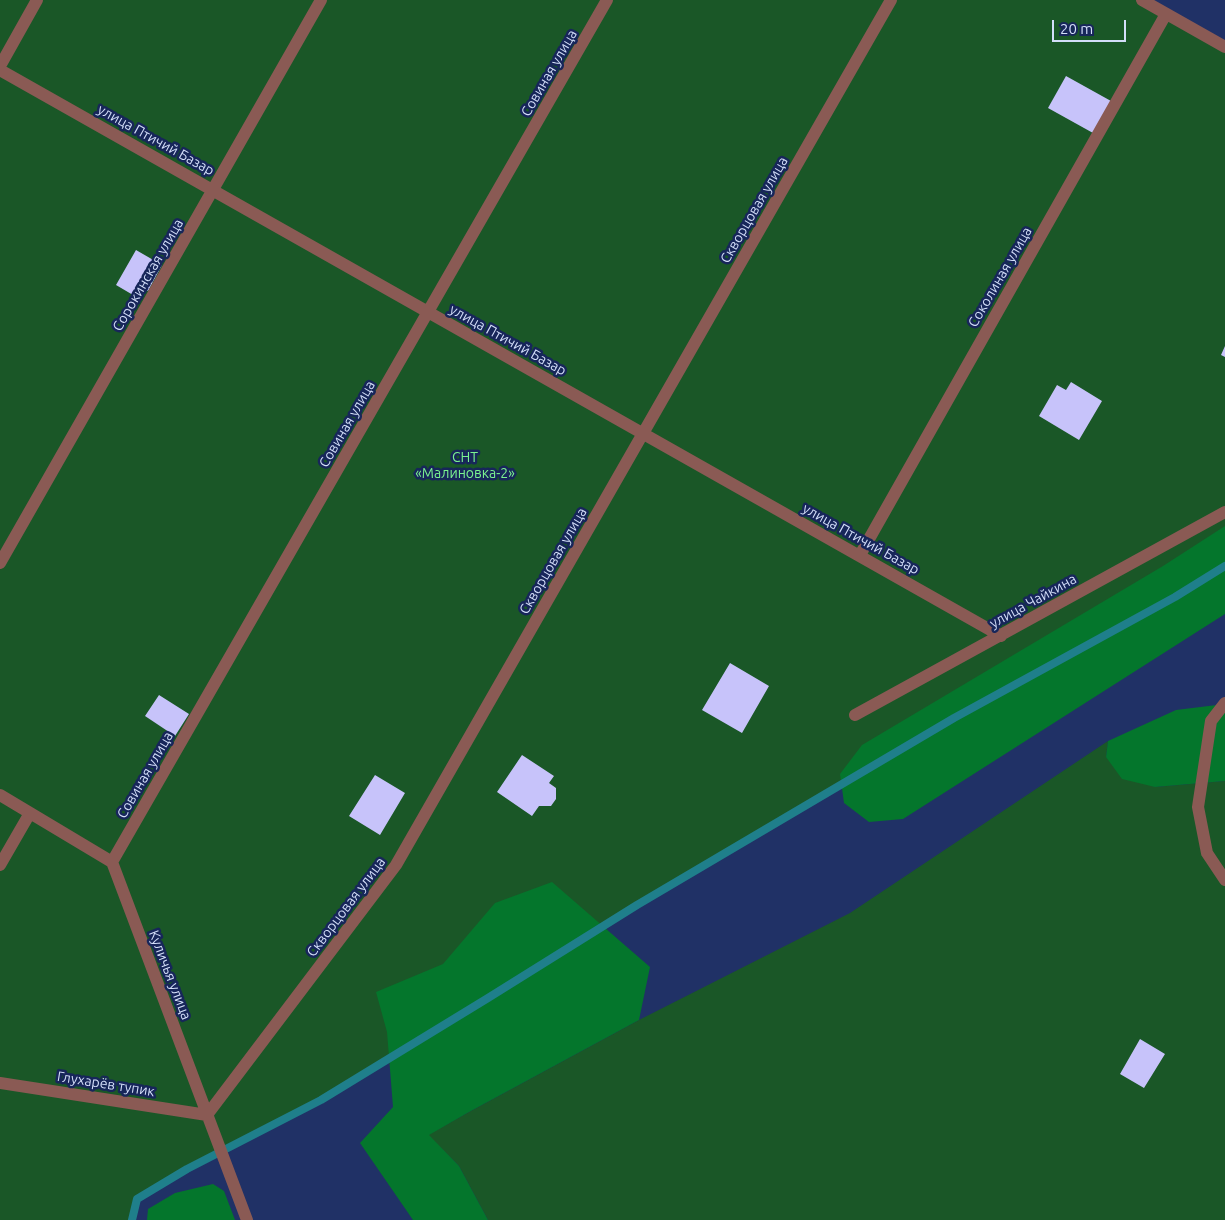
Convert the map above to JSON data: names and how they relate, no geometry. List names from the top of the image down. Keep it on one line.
{"streets":{"street":["Совиная улица","улица Птичий Базар","Скворцовая улица","Сорокинская улица","Соколиная улица","улица Чайкина","Куличья улица","Глухарёв тупик"]},"crossings":[["Совиная улица","улица Птичий Базар"],["Совиная улица","Куличья улица"],["улица Птичий Базар","Скворцовая улица"],["улица Птичий Базар","Сорокинская улица"],["улица Птичий Базар","Соколиная улица"],["улица Птичий Базар","улица Чайкина"],["Скворцовая улица","Куличья улица"],["Скворцовая улица","Глухарёв тупик"],["Куличья улица","Глухарёв тупик"]],"parks":["СНТ «Малиновка-2»"],"scale_bar":"20 m"}
